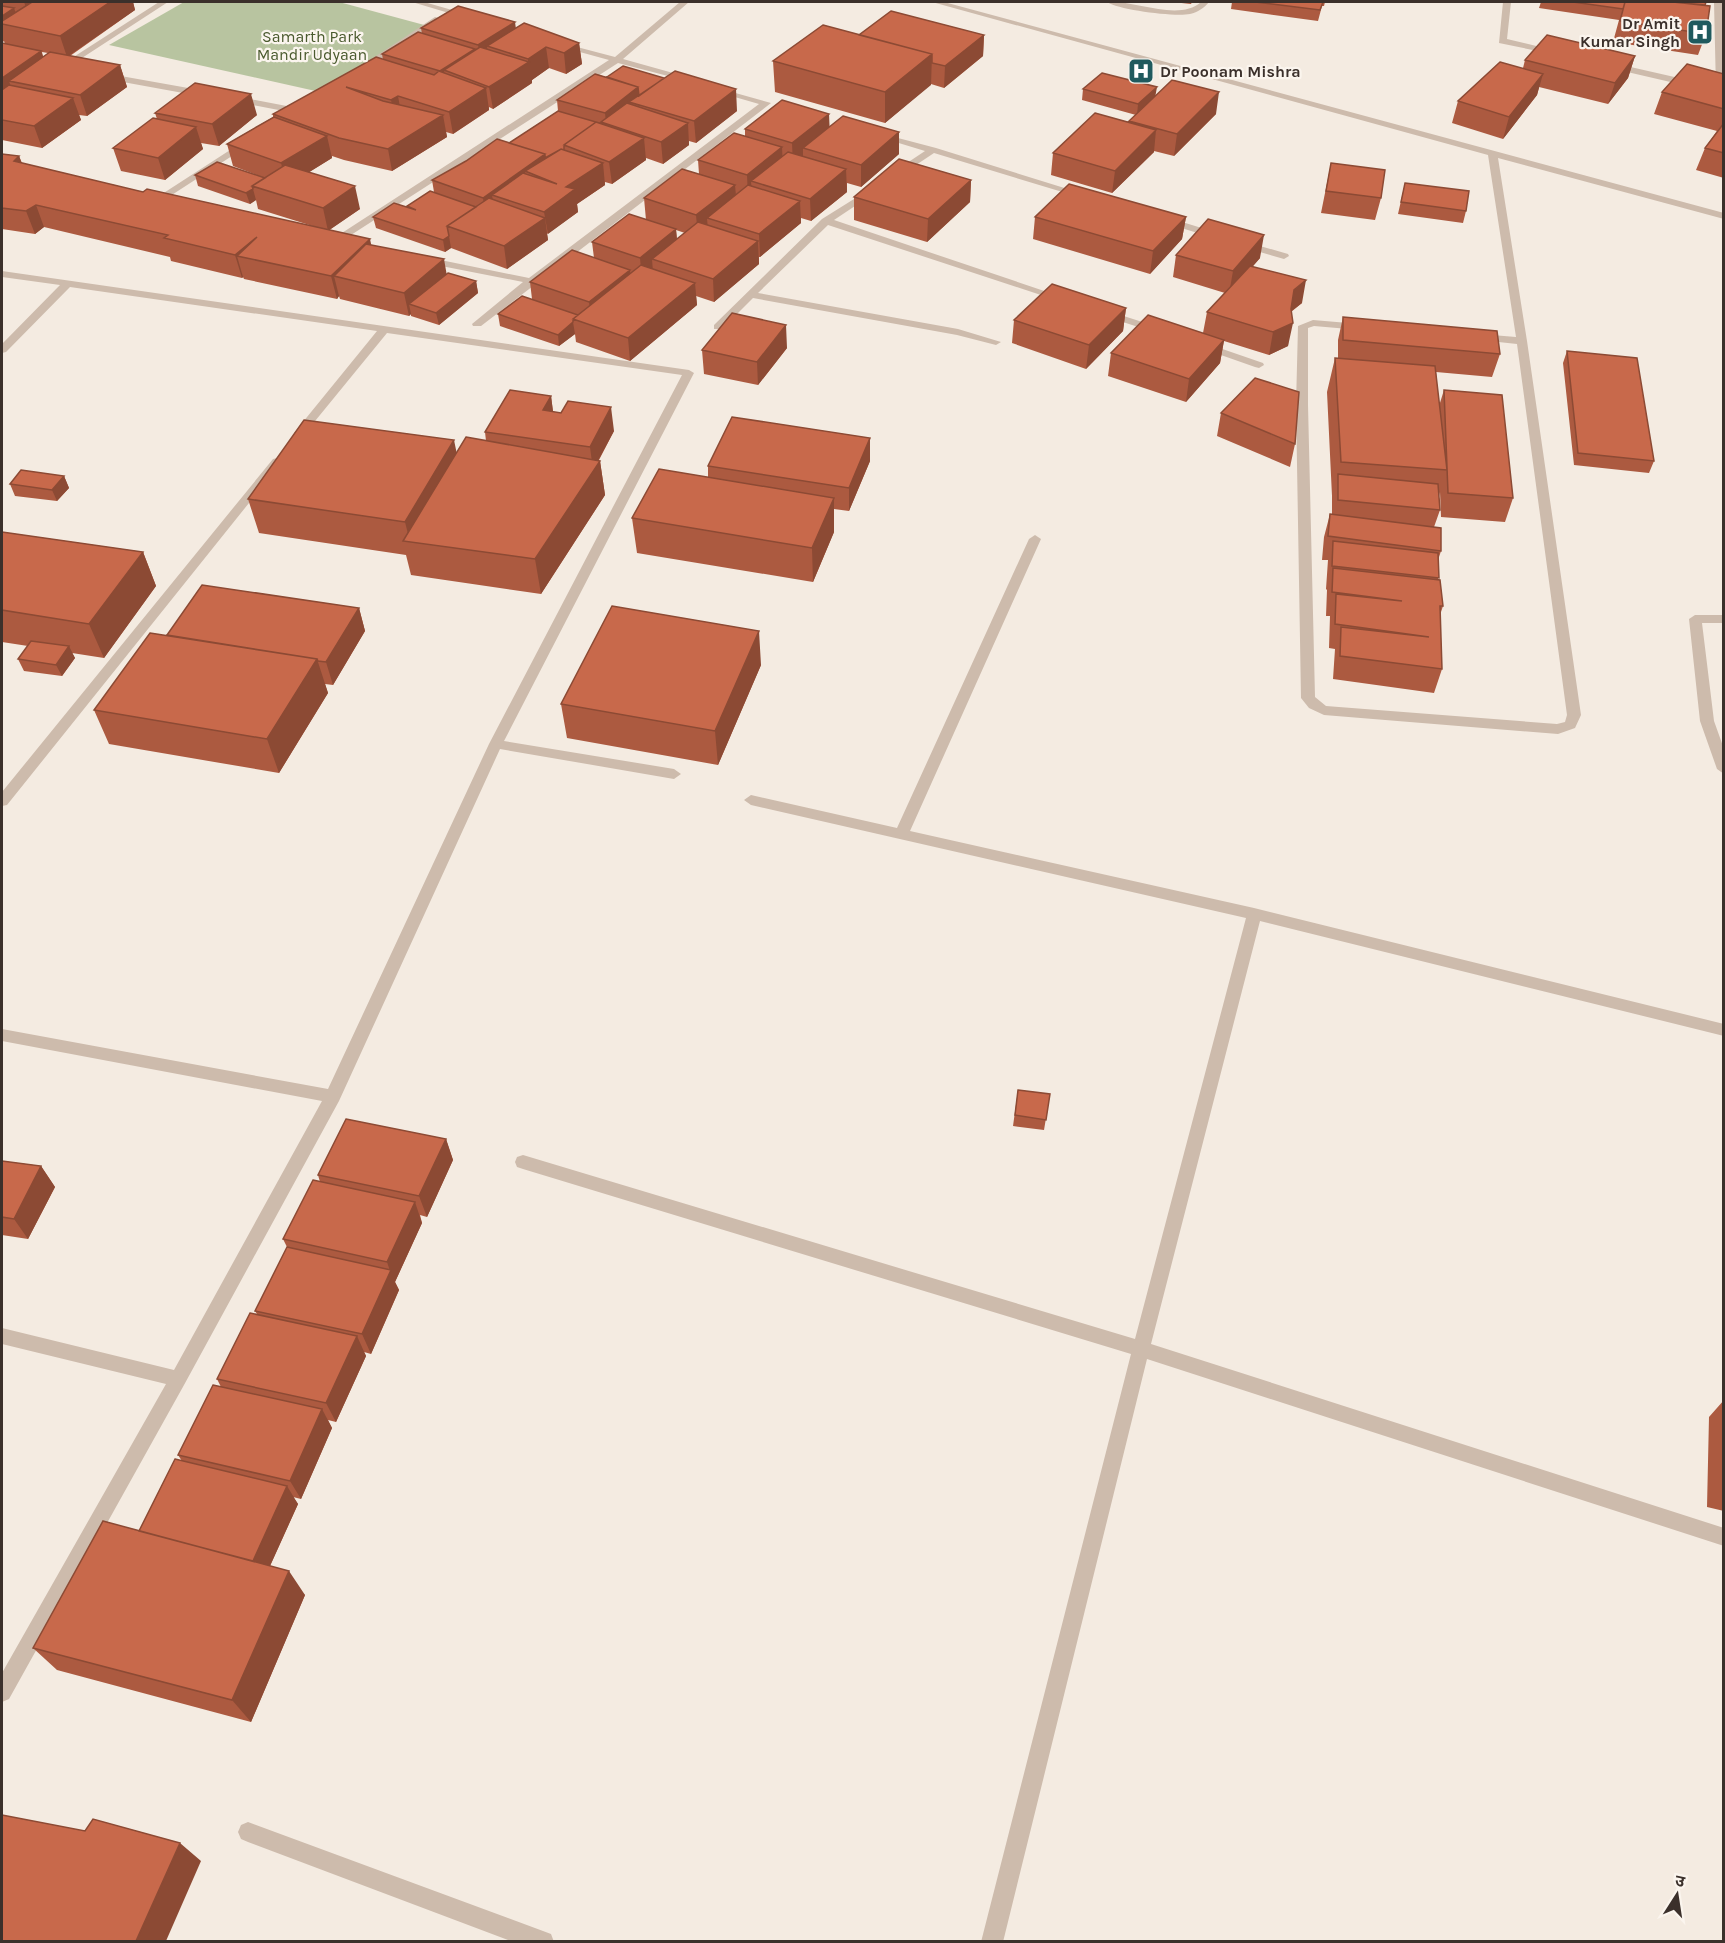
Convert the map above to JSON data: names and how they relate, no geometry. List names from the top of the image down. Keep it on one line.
{"parks":["Samarth Park Mandir Udyaan"],"places":{"hospital":["Dr Amit Kumar Singh","Dr Poonam Mishra"]},"north":"top"}
